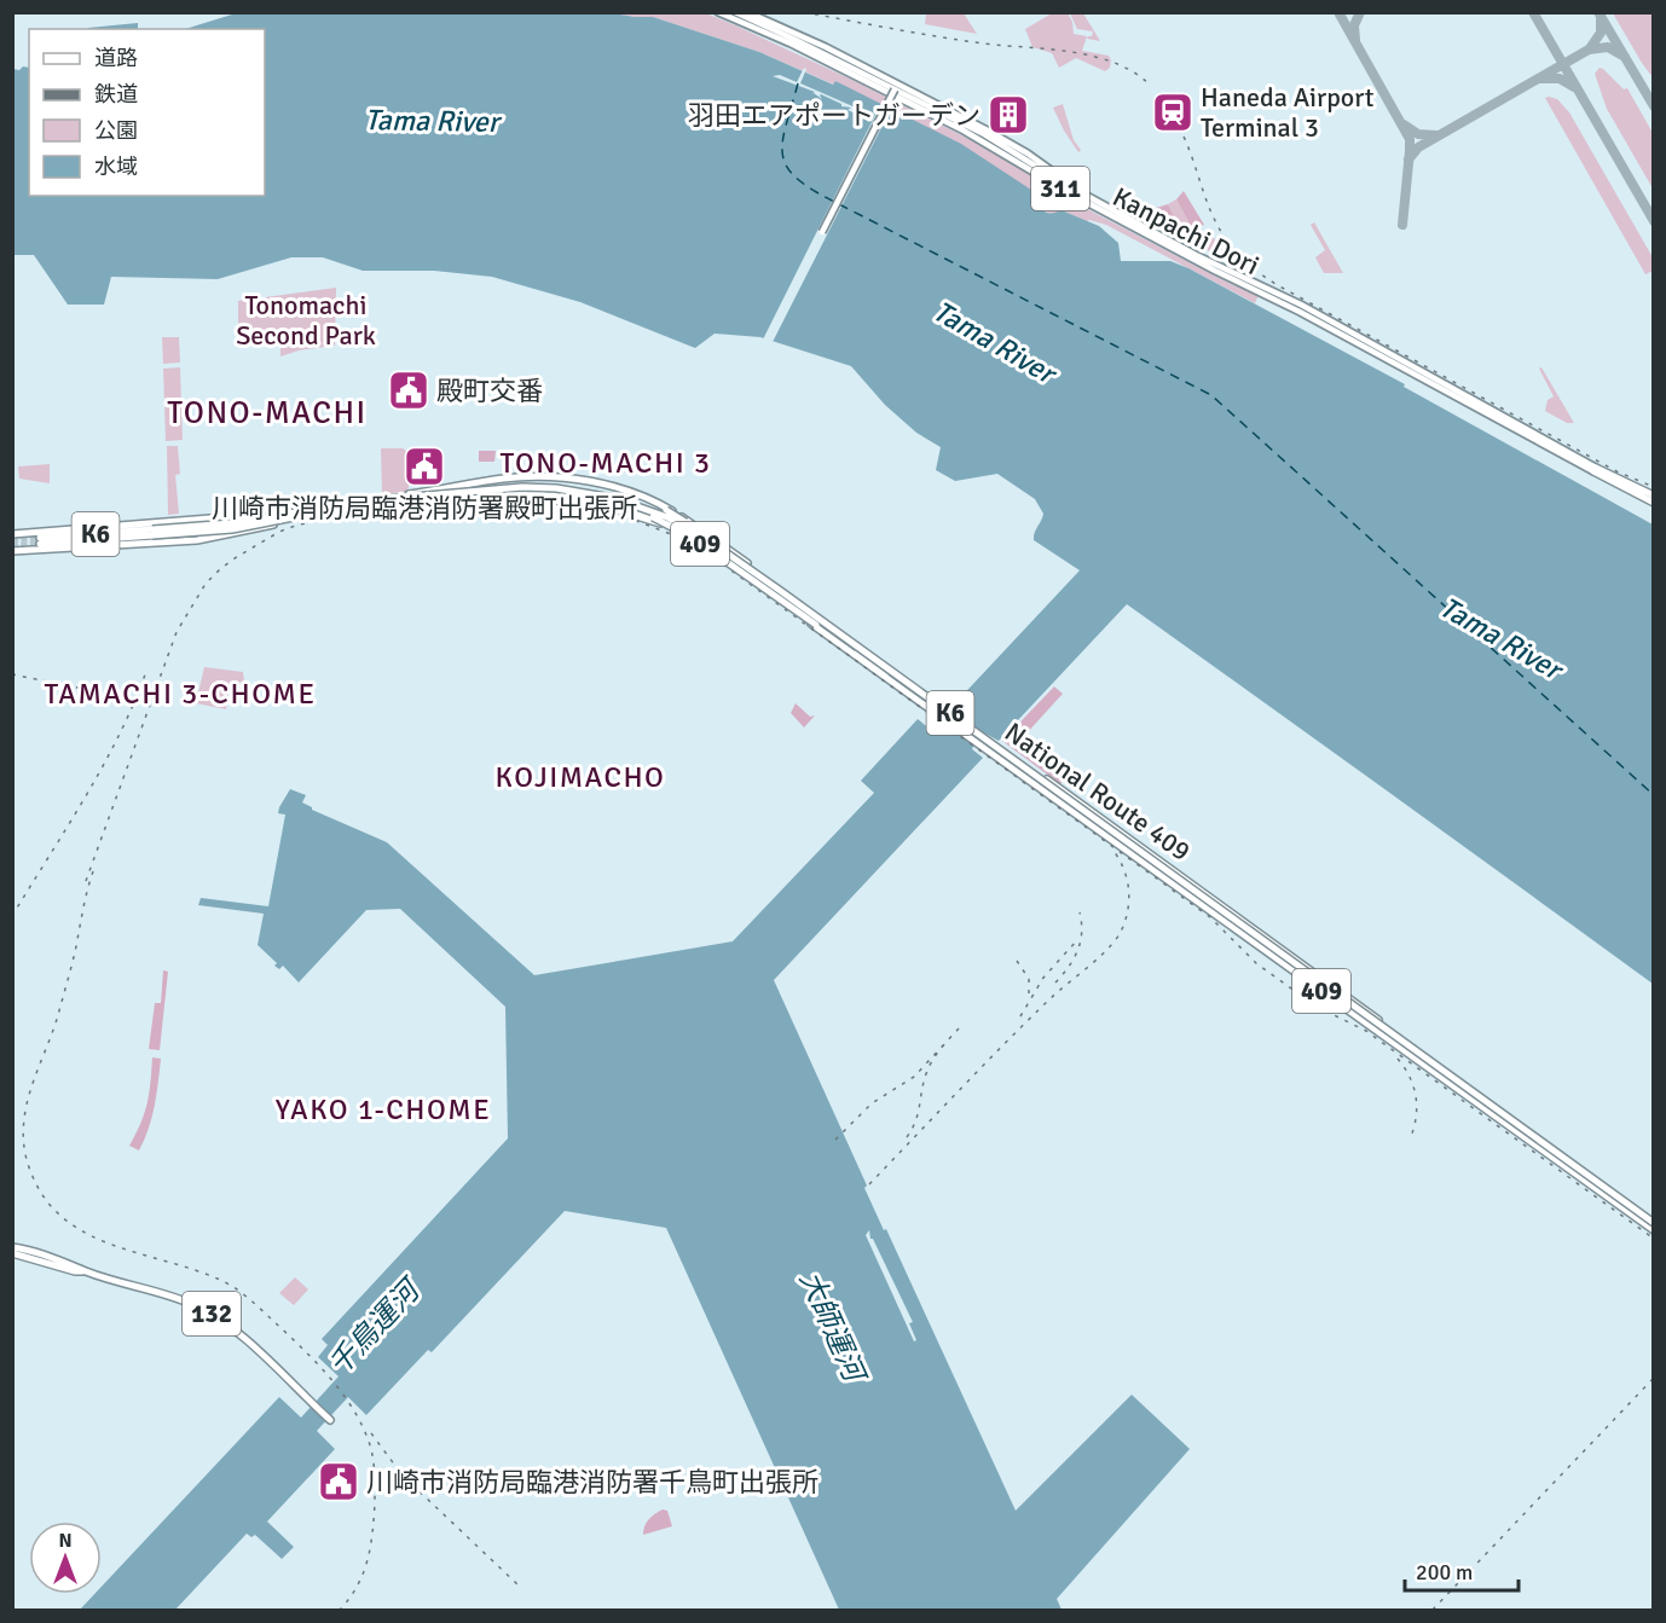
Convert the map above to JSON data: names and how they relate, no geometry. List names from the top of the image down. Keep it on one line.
{"streets":{"highway":["K6","409","National Route 409","132"],"main road":["311","Kanpachi Dori"]},"crossings":[["K6","National Route 409"]],"districts":["TONO-MACHI","TONO-MACHI 3","TAMACHI 3-CHOME","KOJIMACHO","YAKO 1-CHOME"],"water":["Tama River","大師運河","千鳥運河"],"parks":["Tonomachi Second Park"],"places":{"station":["Haneda Airport Terminal 3"],"building":["羽田エアポートガーデン"],"public building":["殿町交番","川崎市消防局臨港消防署殿町出張所","川崎市消防局臨港消防署千鳥町出張所"]},"legend":["道路","鉄道","公園","水域"],"scale_bar":"200 m","north":"top"}
